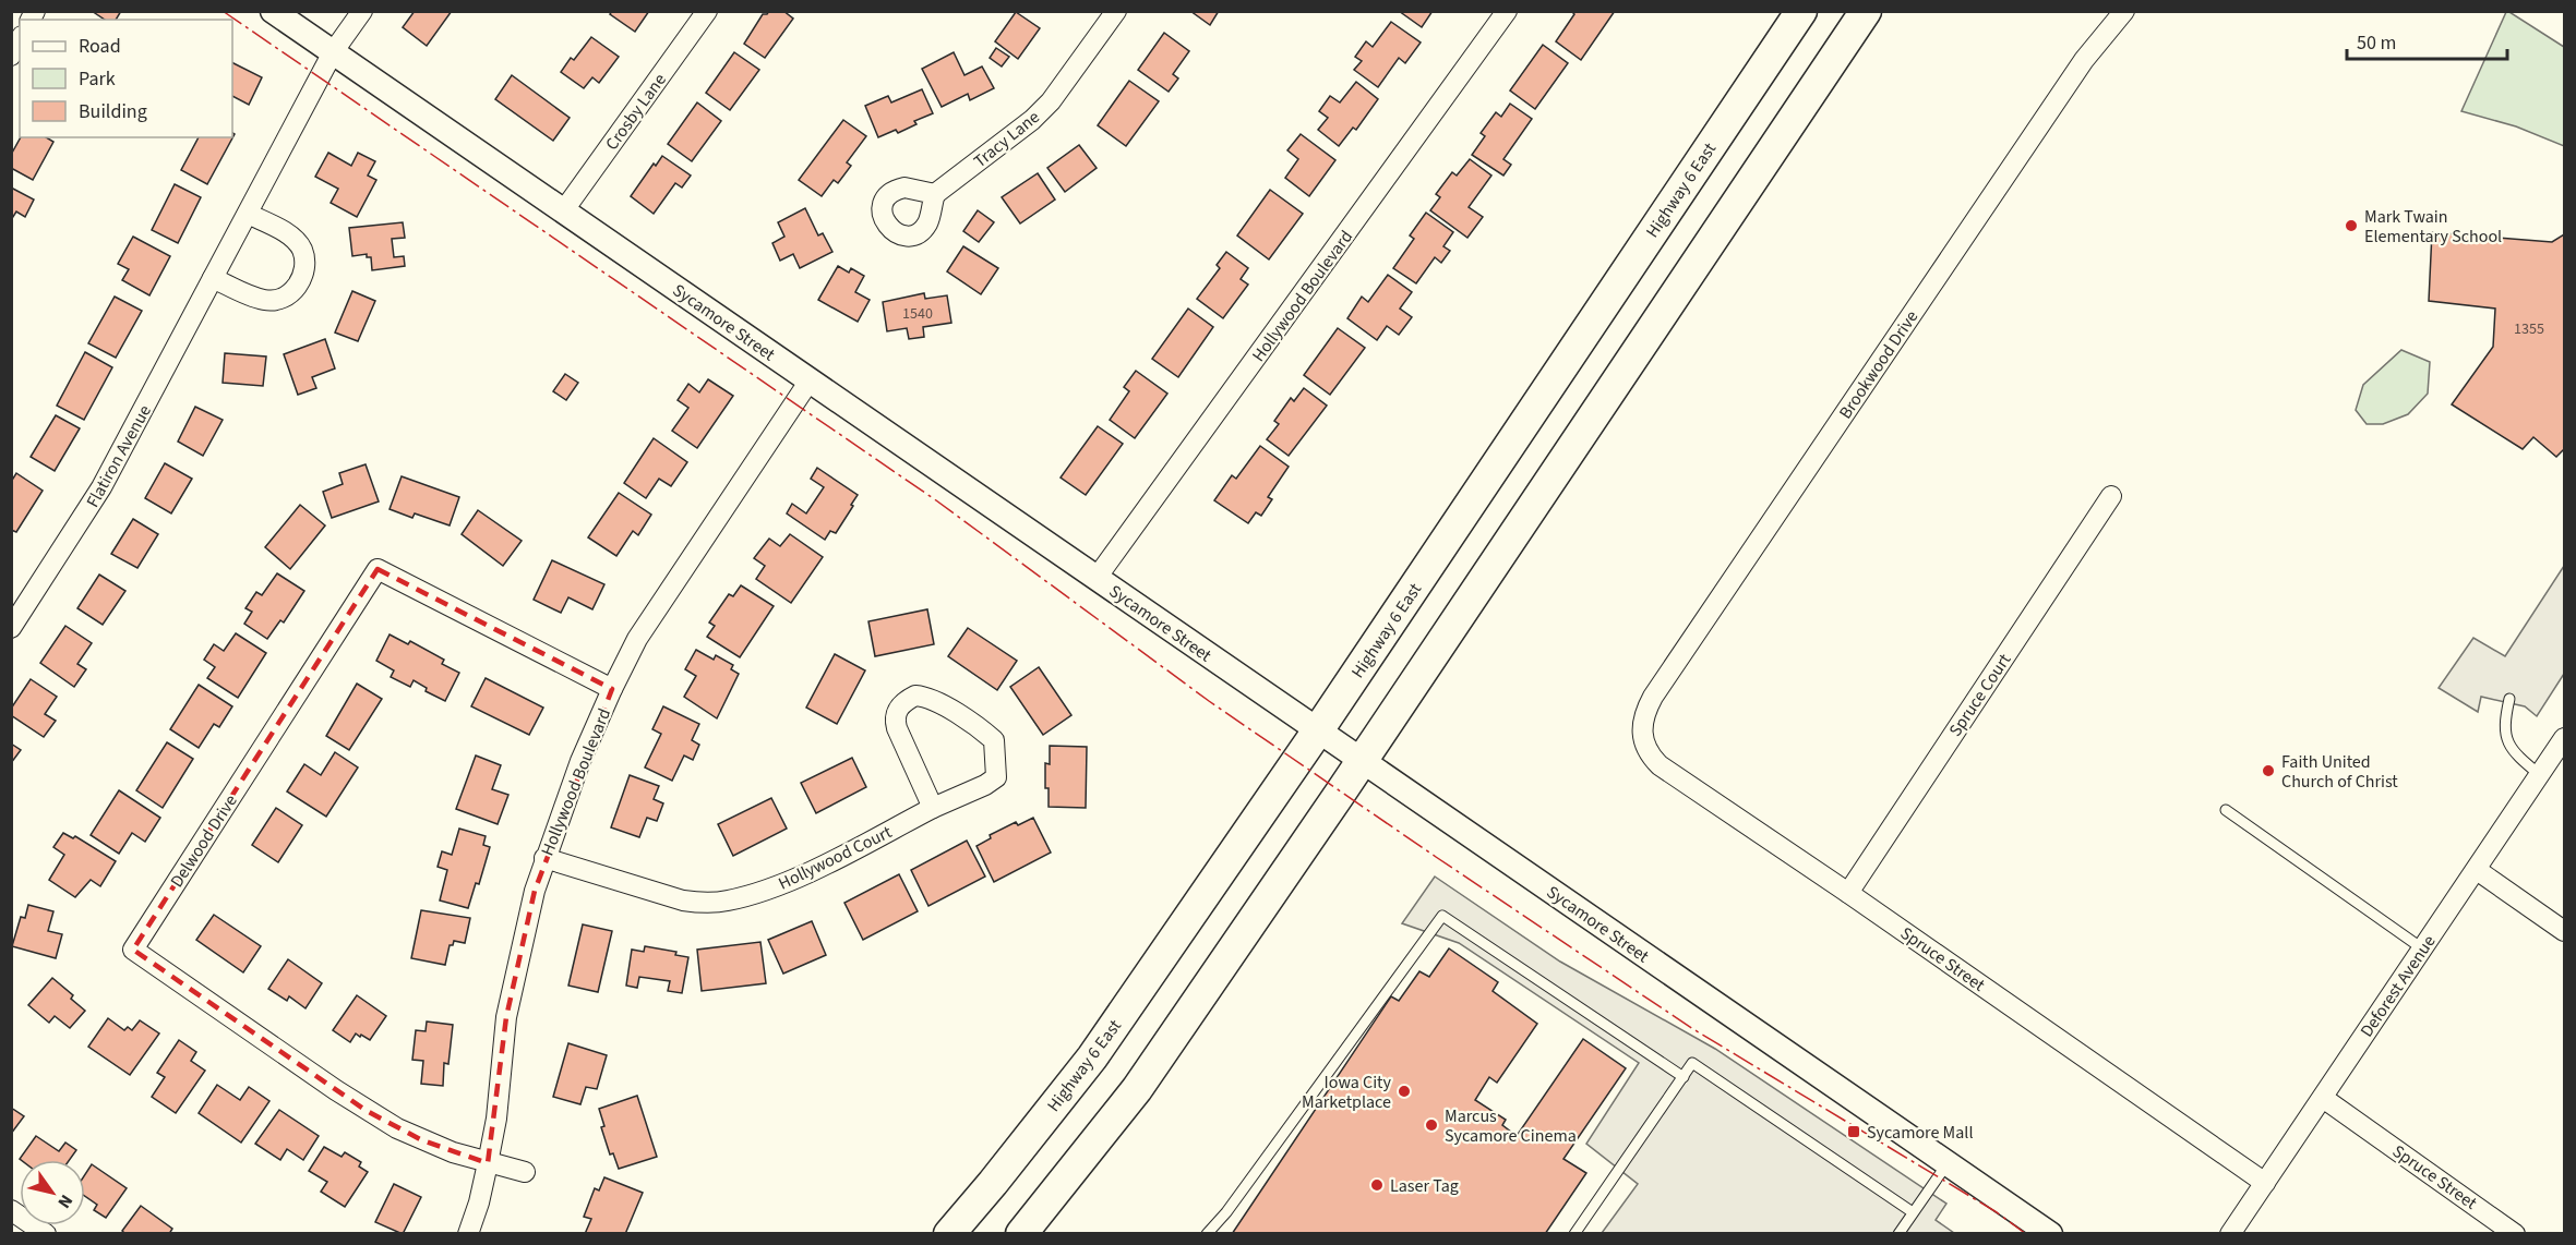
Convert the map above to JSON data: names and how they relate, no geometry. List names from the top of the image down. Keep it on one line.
{"streets":{"main road":["Highway 6 East"],"street":["Crosby Lane","Tracy Lane","Hollywood Boulevard","Sycamore Street","Brookwood Drive","Flatiron Avenue","Spruce Court","Delwood Drive","Hollywood Court","Spruce Street","Deforest Avenue"]},"crossings":[["Crosby Lane","Sycamore Street"],["Highway 6 East","Sycamore Street"],["Hollywood Boulevard","Sycamore Street"],["Hollywood Boulevard","Delwood Drive"],["Hollywood Boulevard","Hollywood Court"],["Sycamore Street","Flatiron Avenue"],["Brookwood Drive","Spruce Street"],["Spruce Court","Spruce Street"],["Spruce Street","Deforest Avenue"]],"places":{"other":["Mark Twain Elementary School","Faith United Church of Christ","Iowa City Marketplace","Marcus Sycamore Cinema","Laser Tag"],"transit":["Sycamore Mall"]},"house_numbers":["1540","1355"],"legend":["Road","Park","Building"],"scale_bar":"50 m","north":"bottom right"}
